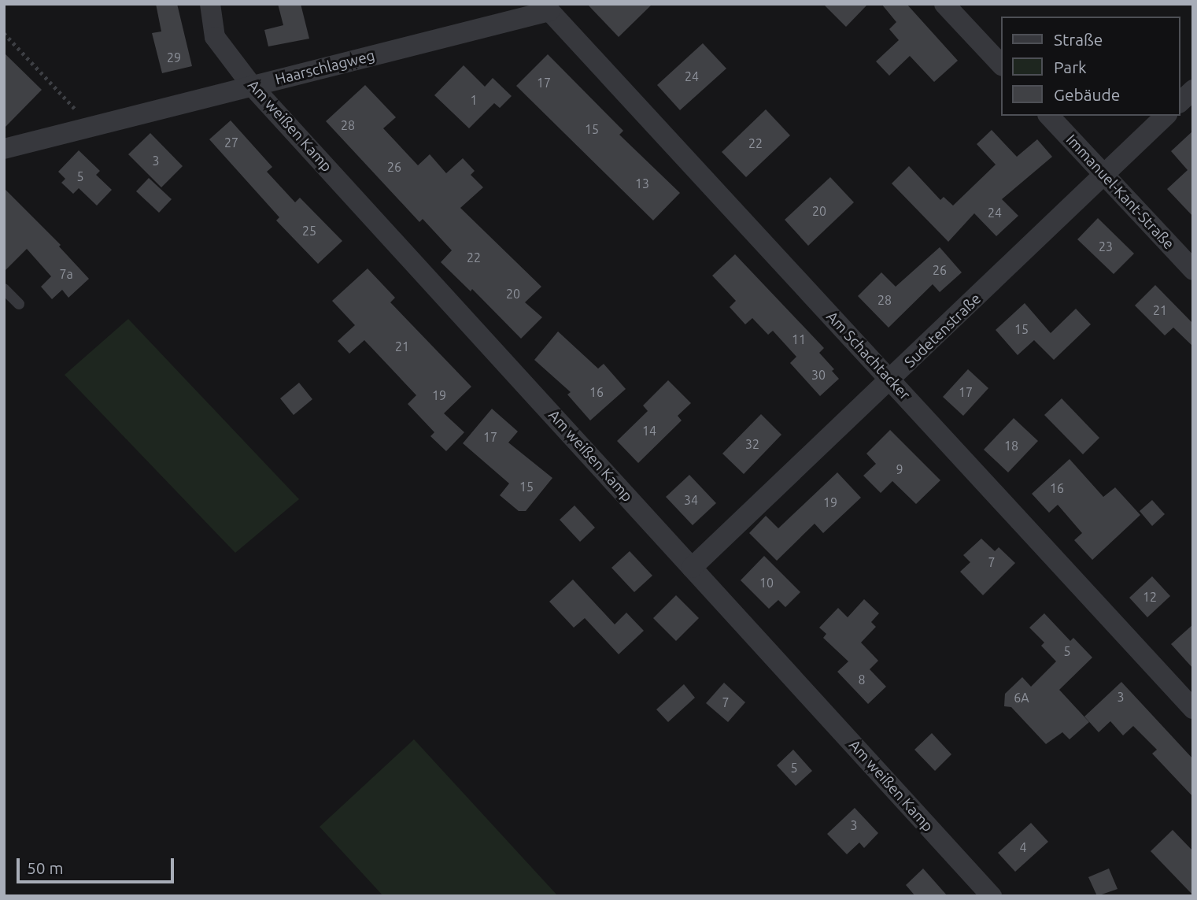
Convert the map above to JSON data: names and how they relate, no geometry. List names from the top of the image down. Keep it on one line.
{"streets":{"street":["Haarschlagweg","Am weißen Kamp","Immanuel-Kant-Straße","Sudetenstraße","Am Schachtacker"]},"crossings":[["Haarschlagweg","Am weißen Kamp"],["Haarschlagweg","Am Schachtacker"],["Am weißen Kamp","Sudetenstraße"],["Immanuel-Kant-Straße","Sudetenstraße"],["Sudetenstraße","Am Schachtacker"]],"house_numbers":["29","24","17","1","28","15","27","22","3","26","5","13","20","24","25","23","22","26","7a","20","28","21","15","11","21","30","16","17","19","14","17","32","18","9","15","16","34","19","7","10","12","5","8","3","6A","7","5","3","4"],"legend":["Straße","Park","Gebäude"],"scale_bar":"50 m"}
